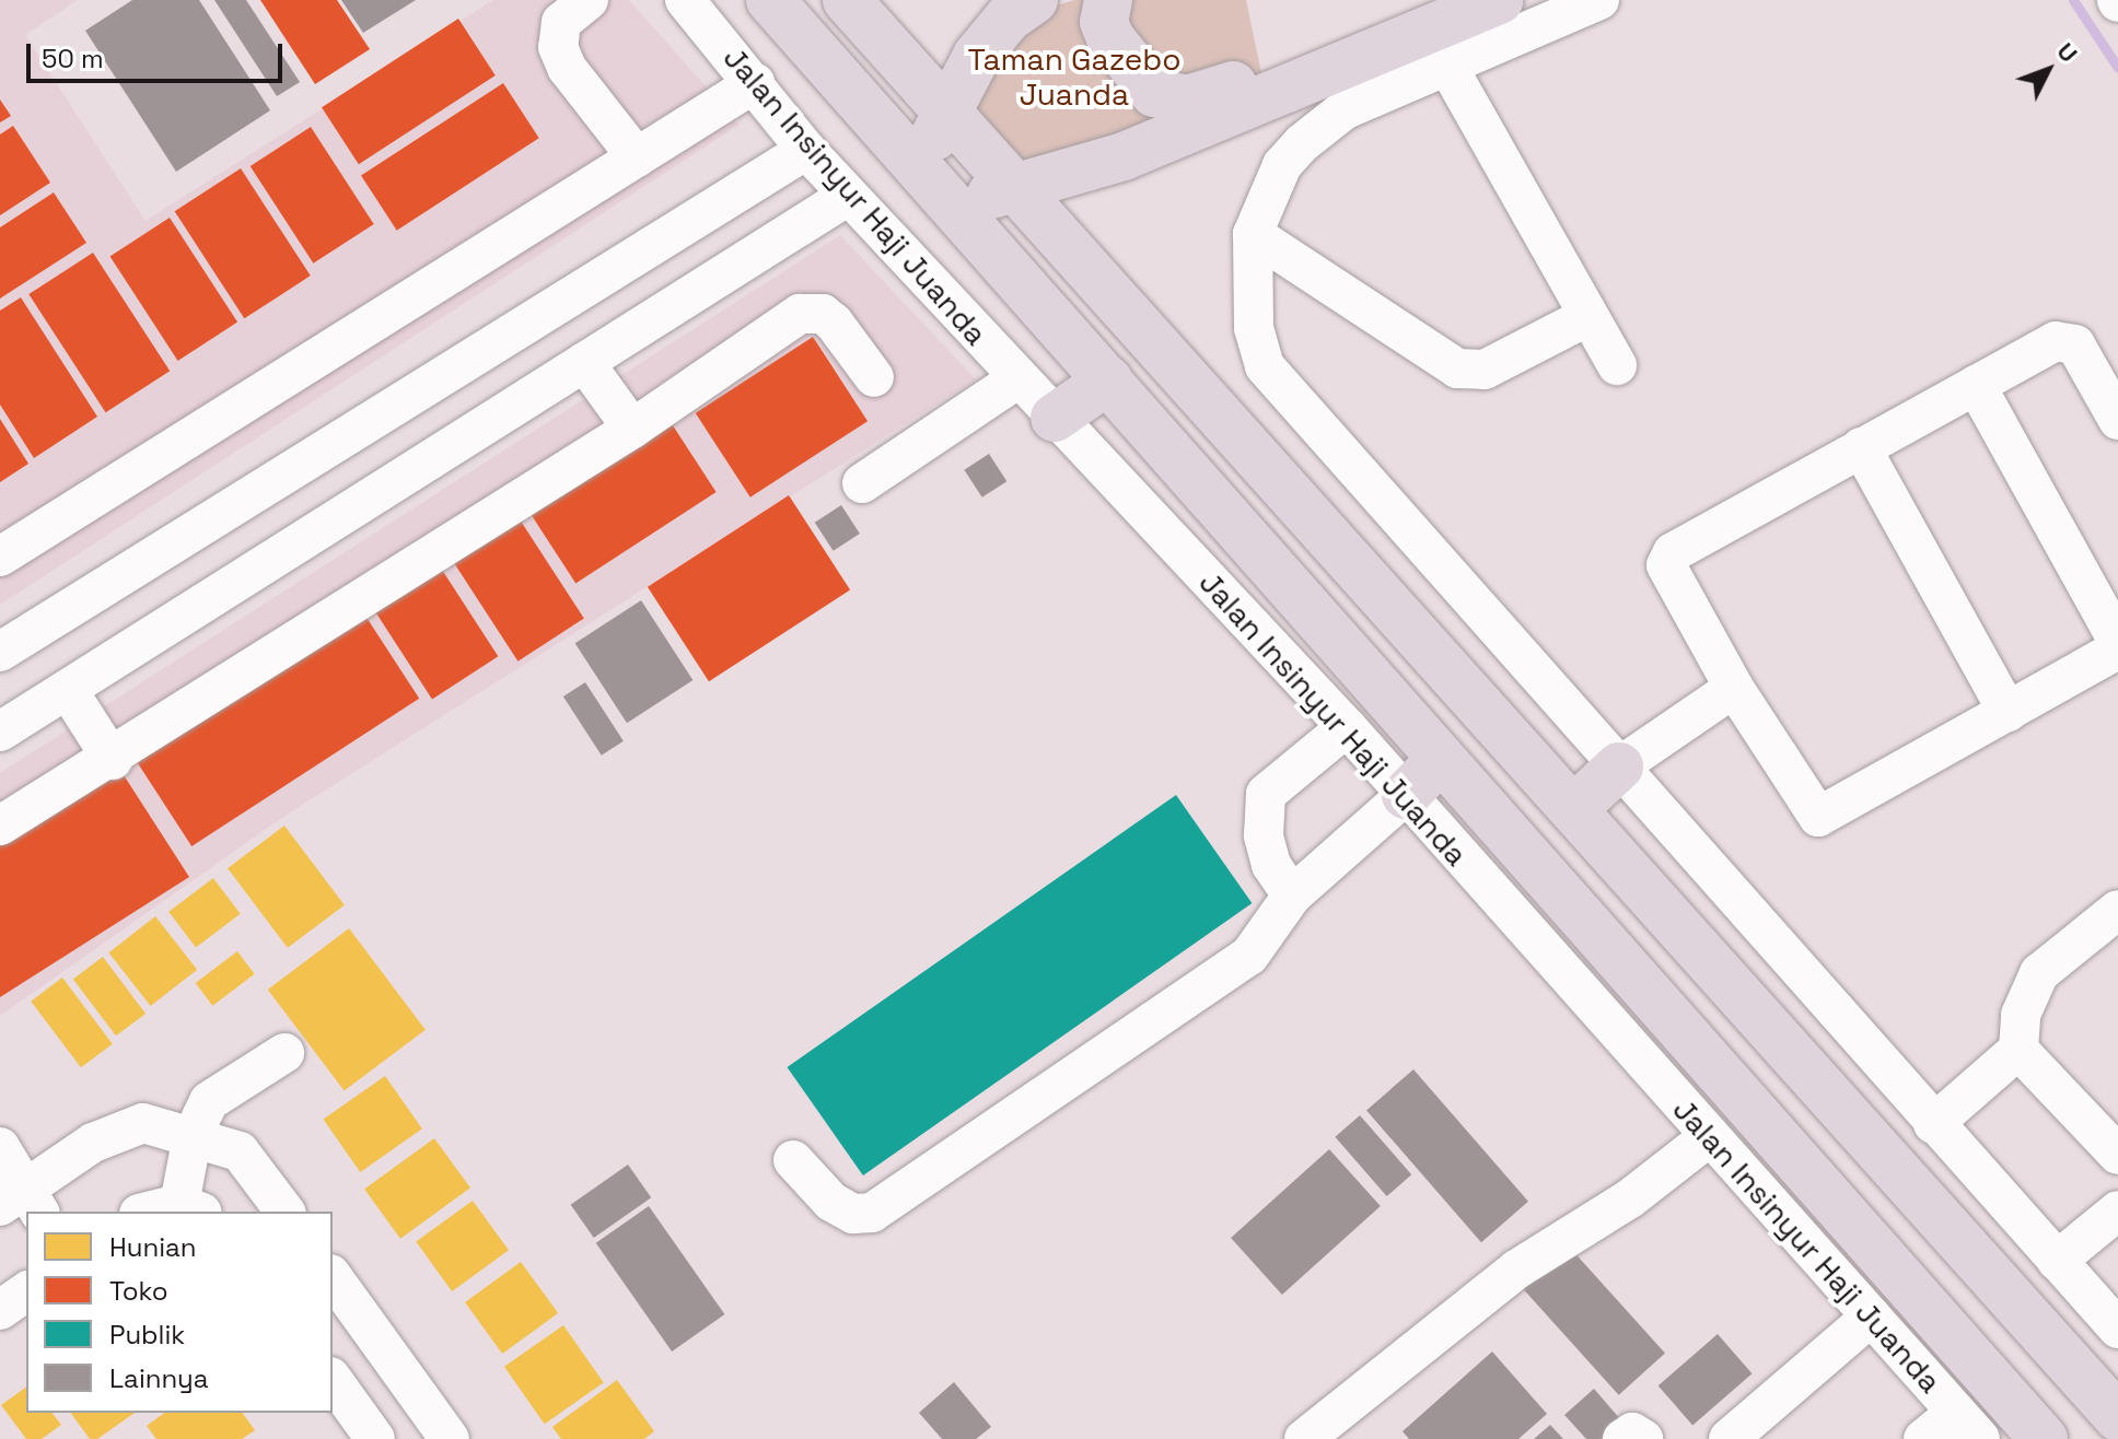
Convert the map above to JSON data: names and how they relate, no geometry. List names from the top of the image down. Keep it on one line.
{"streets":{"highway":["Jalan Insinyur Haji Juanda"]},"parks":["Taman Gazebo Juanda"],"legend":["Hunian","Toko","Publik","Lainnya"],"scale_bar":"50 m","north":"top right"}
